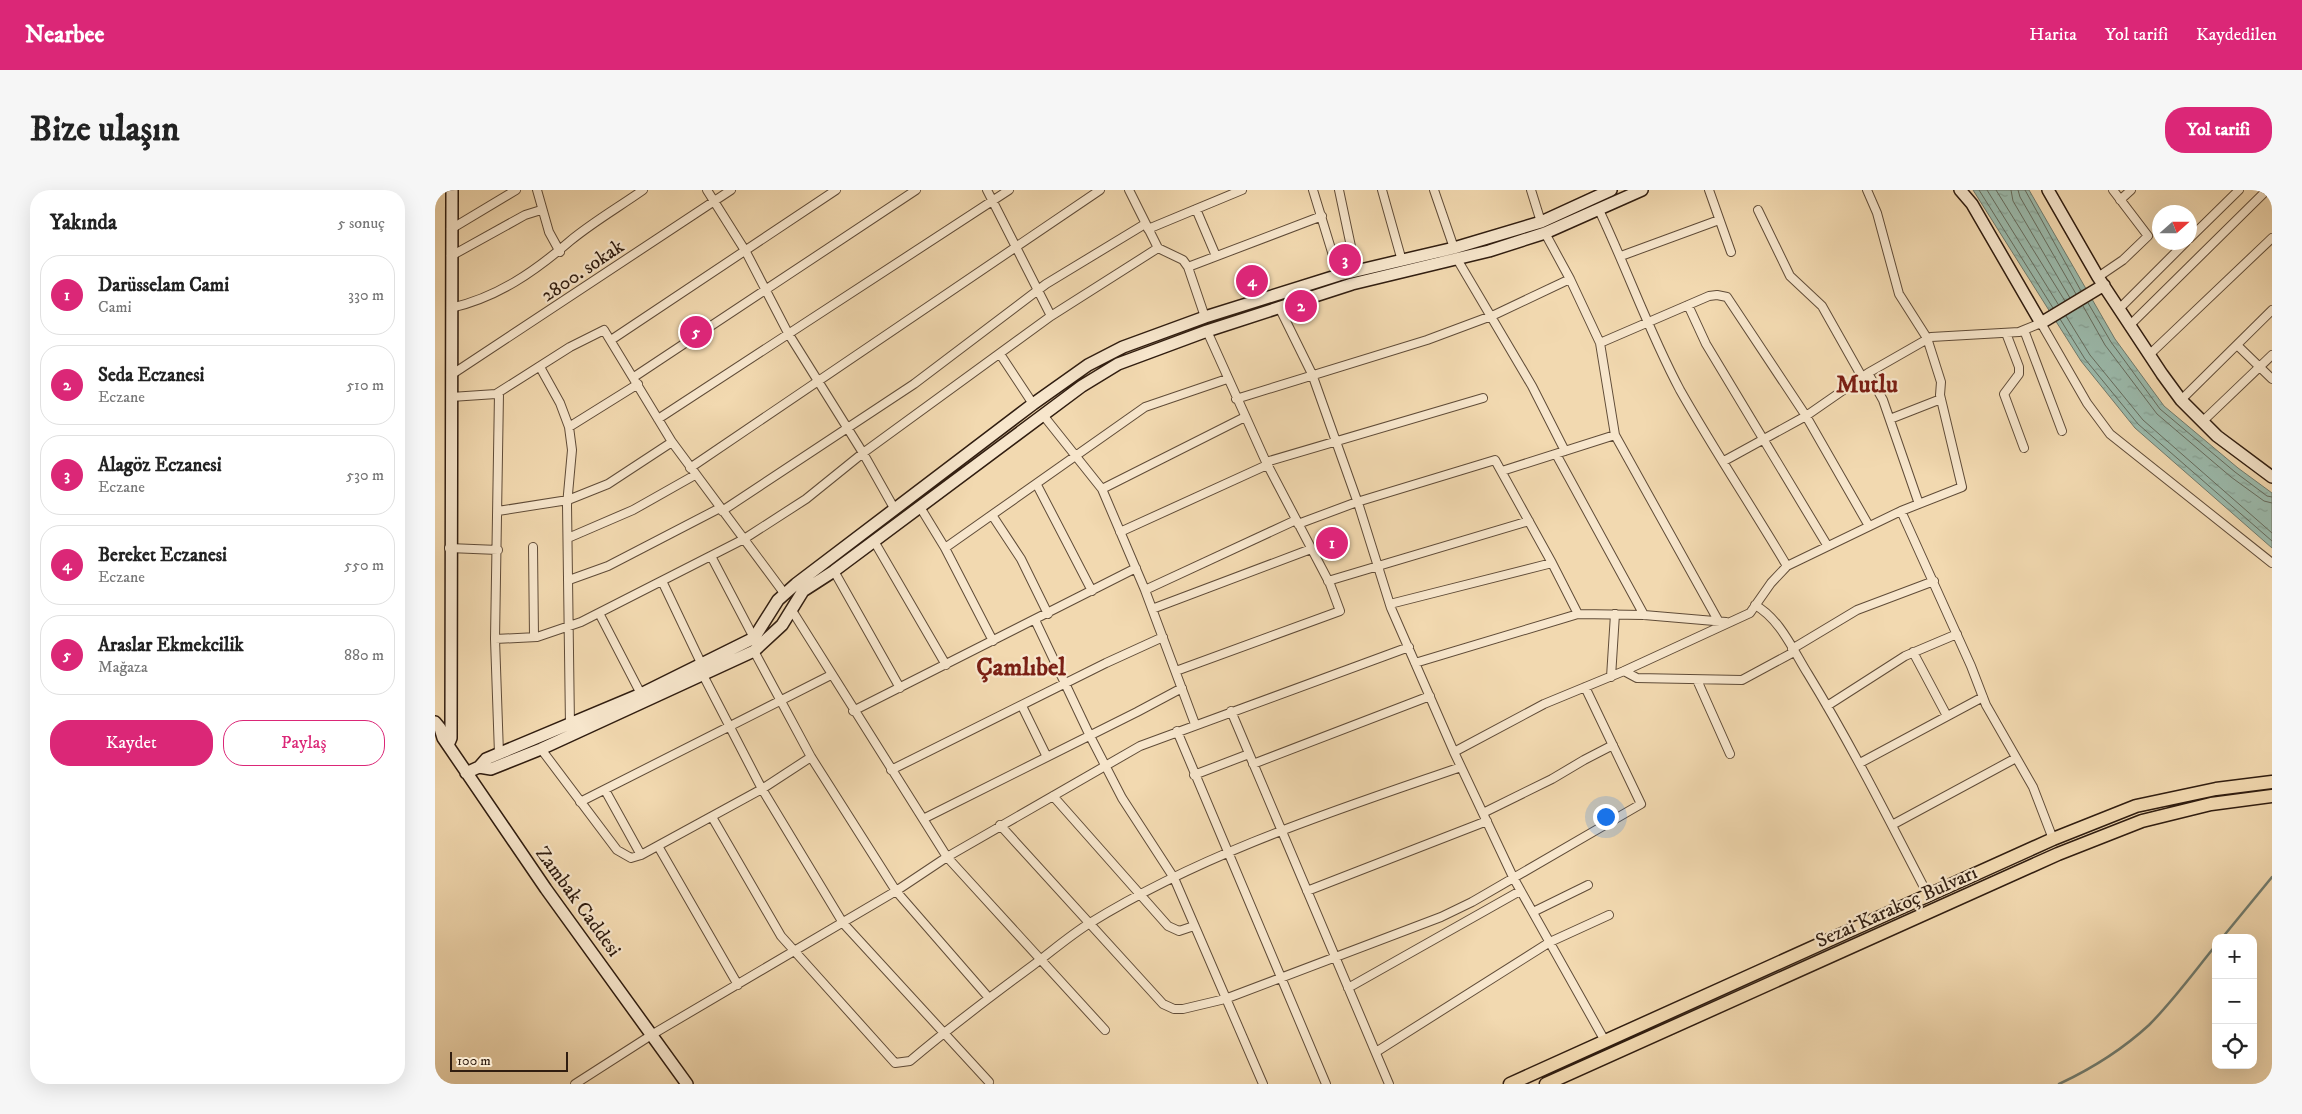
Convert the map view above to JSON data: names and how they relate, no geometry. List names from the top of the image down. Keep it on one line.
{"streets":{"main road":["Zambak Caddesi","Sezai Karakoç Bulvarı"],"street":["2800. sokak"]},"districts":["Mutlu","Çamlıbel"],"scale_bar":"100 m","north":"right","page":{"header":"Nearbee","nav":["Harita","Yol tarifi","Kaydedilen"],"buttons":["Yol tarifi",["Kaydet","Paylaş"]],"title":"Bize ulaşın","heading":["Yakında","5 sonuç"],"pins":["3","4","2","5","1"],"list":[{"mark":"1","name":"Darüsselam Cami","note":"Cami","value":"330 m"},{"mark":"2","name":"Seda Eczanesi","note":"Eczane","value":"510 m"},{"mark":"3","name":"Alagöz Eczanesi","note":"Eczane","value":"530 m"},{"mark":"4","name":"Bereket Eczanesi","note":"Eczane","value":"550 m"},{"mark":"5","name":"Araslar Ekmekcilik","note":"Mağaza","value":"880 m"}],"map_buttons":["+","−"],"scale":"100 m"}}
